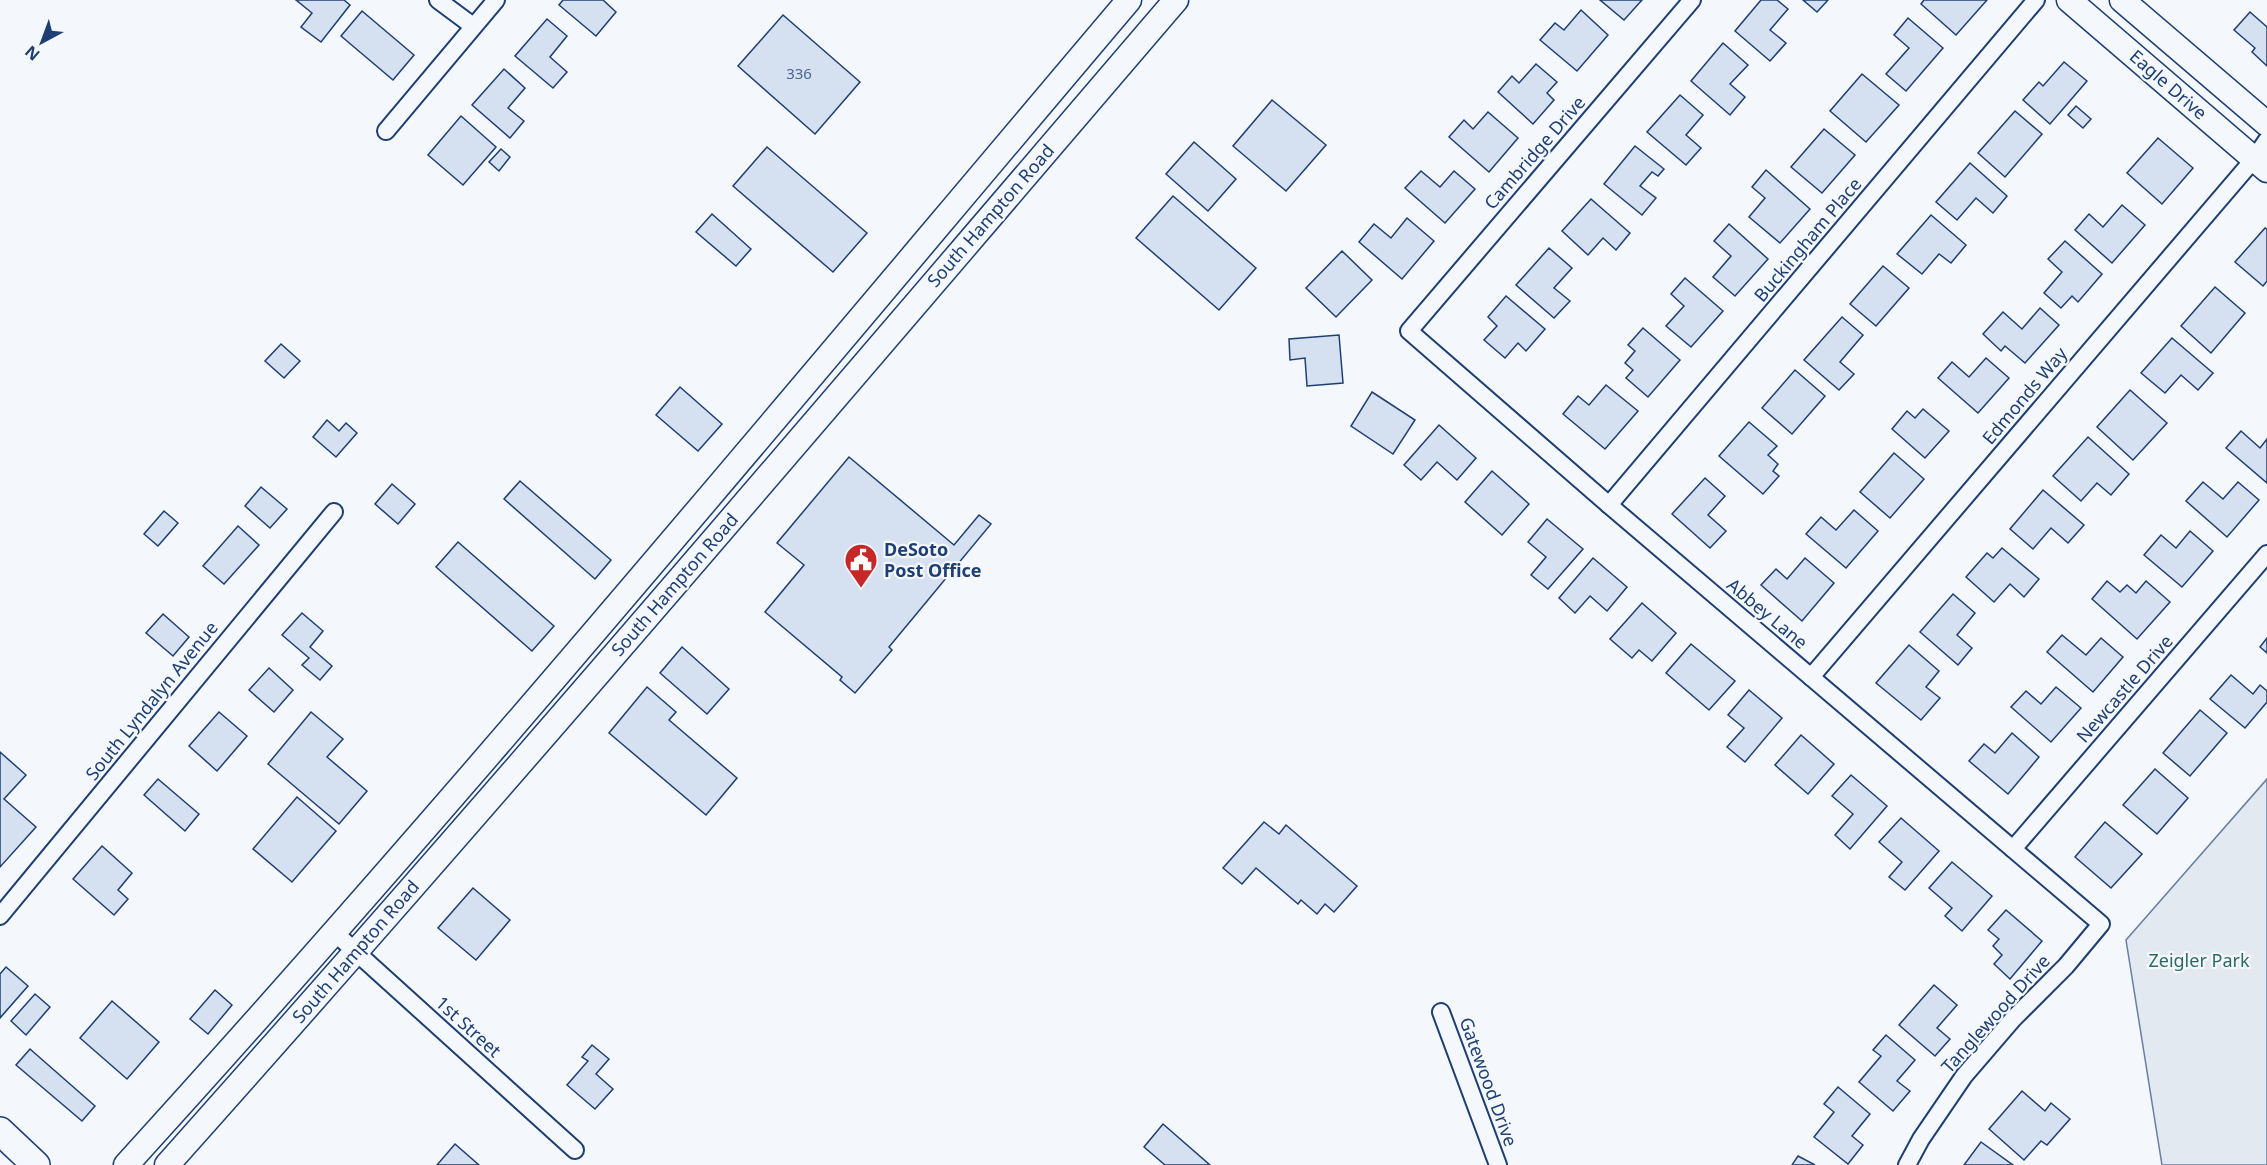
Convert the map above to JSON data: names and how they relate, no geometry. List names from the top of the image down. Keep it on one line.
{"streets":{"main road":["Eagle Drive","South Hampton Road"],"street":["Cambridge Drive","Buckingham Place","Edmonds Way","Abbey Lane","Newcastle Drive","South Lyndalyn Avenue","Tanglewood Drive","1st Street","Gatewood Drive"]},"crossings":[["Eagle Drive","Edmonds Way"],["Cambridge Drive","Abbey Lane"],["South Hampton Road","1st Street"],["Buckingham Place","Abbey Lane"],["Edmonds Way","Abbey Lane"],["Abbey Lane","Newcastle Drive"],["Abbey Lane","Tanglewood Drive"]],"parks":["Zeigler Park"],"places":{"public building":["DeSoto Post Office"]},"house_numbers":["336"],"north":"bottom left"}
